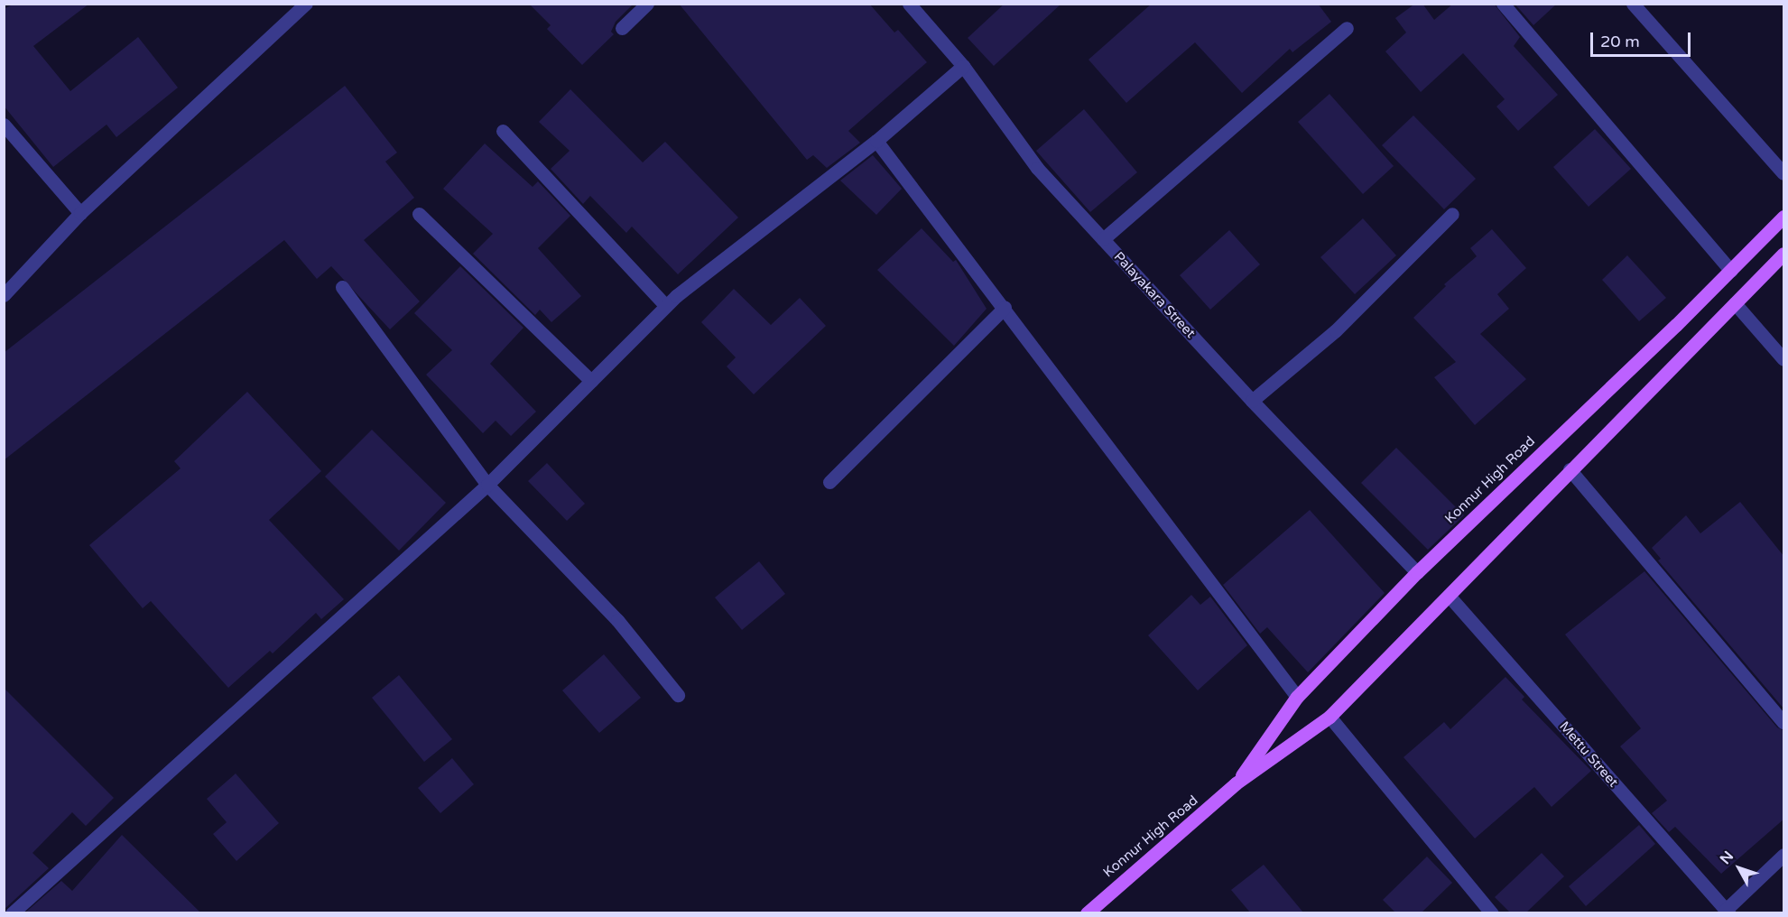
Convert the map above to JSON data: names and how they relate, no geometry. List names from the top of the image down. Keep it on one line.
{"streets":{"main road":["Konnur High Road"],"street":["Palayakara Street","Mettu Street"]},"crossings":[["Palayakara Street","Konnur High Road"],["Konnur High Road","Mettu Street"]],"scale_bar":"20 m","north":"top left"}
